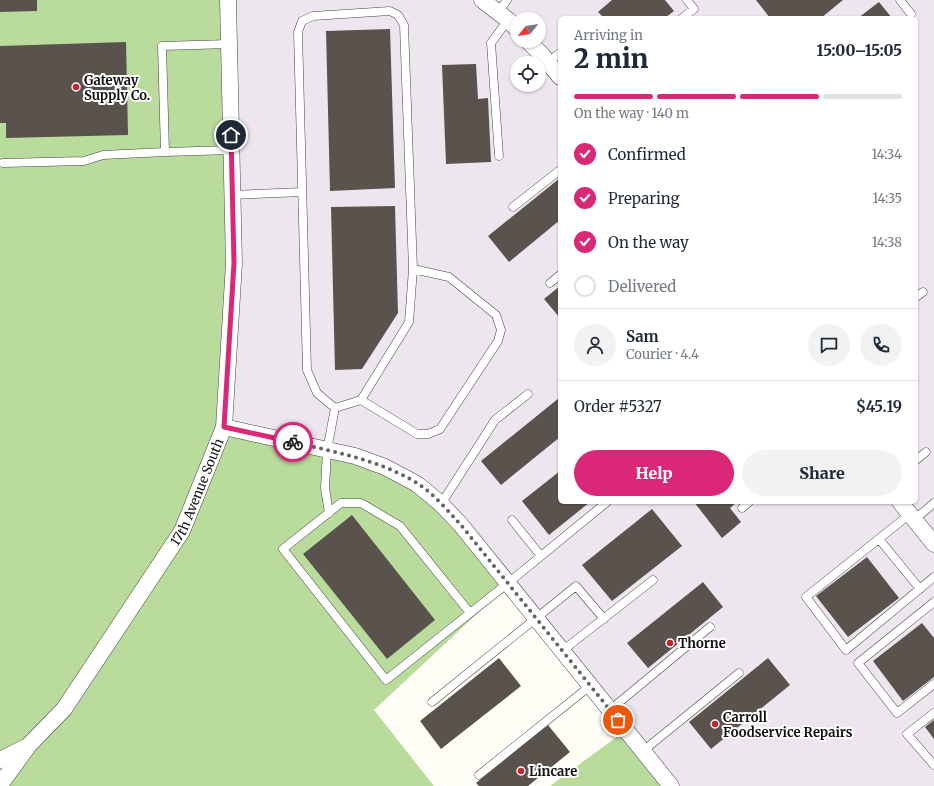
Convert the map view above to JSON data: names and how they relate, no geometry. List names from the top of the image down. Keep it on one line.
{"streets":{"street":["17th Avenue South"]},"places":["Gateway Supply Co.","Thorne","Carroll Foodservice Repairs","Lincare"],"north":"bottom left","page":{"heading":["2 min","Arriving in","15:00–15:05"],"panel":["Sam","Courier · 4.4","Order #5327","$45.19"],"bar":"On the way · 140 m","list":[["Confirmed","14:34"],["Preparing","14:35"],["On the way","14:38"],"Delivered"],"buttons":["Help","Share"]}}
